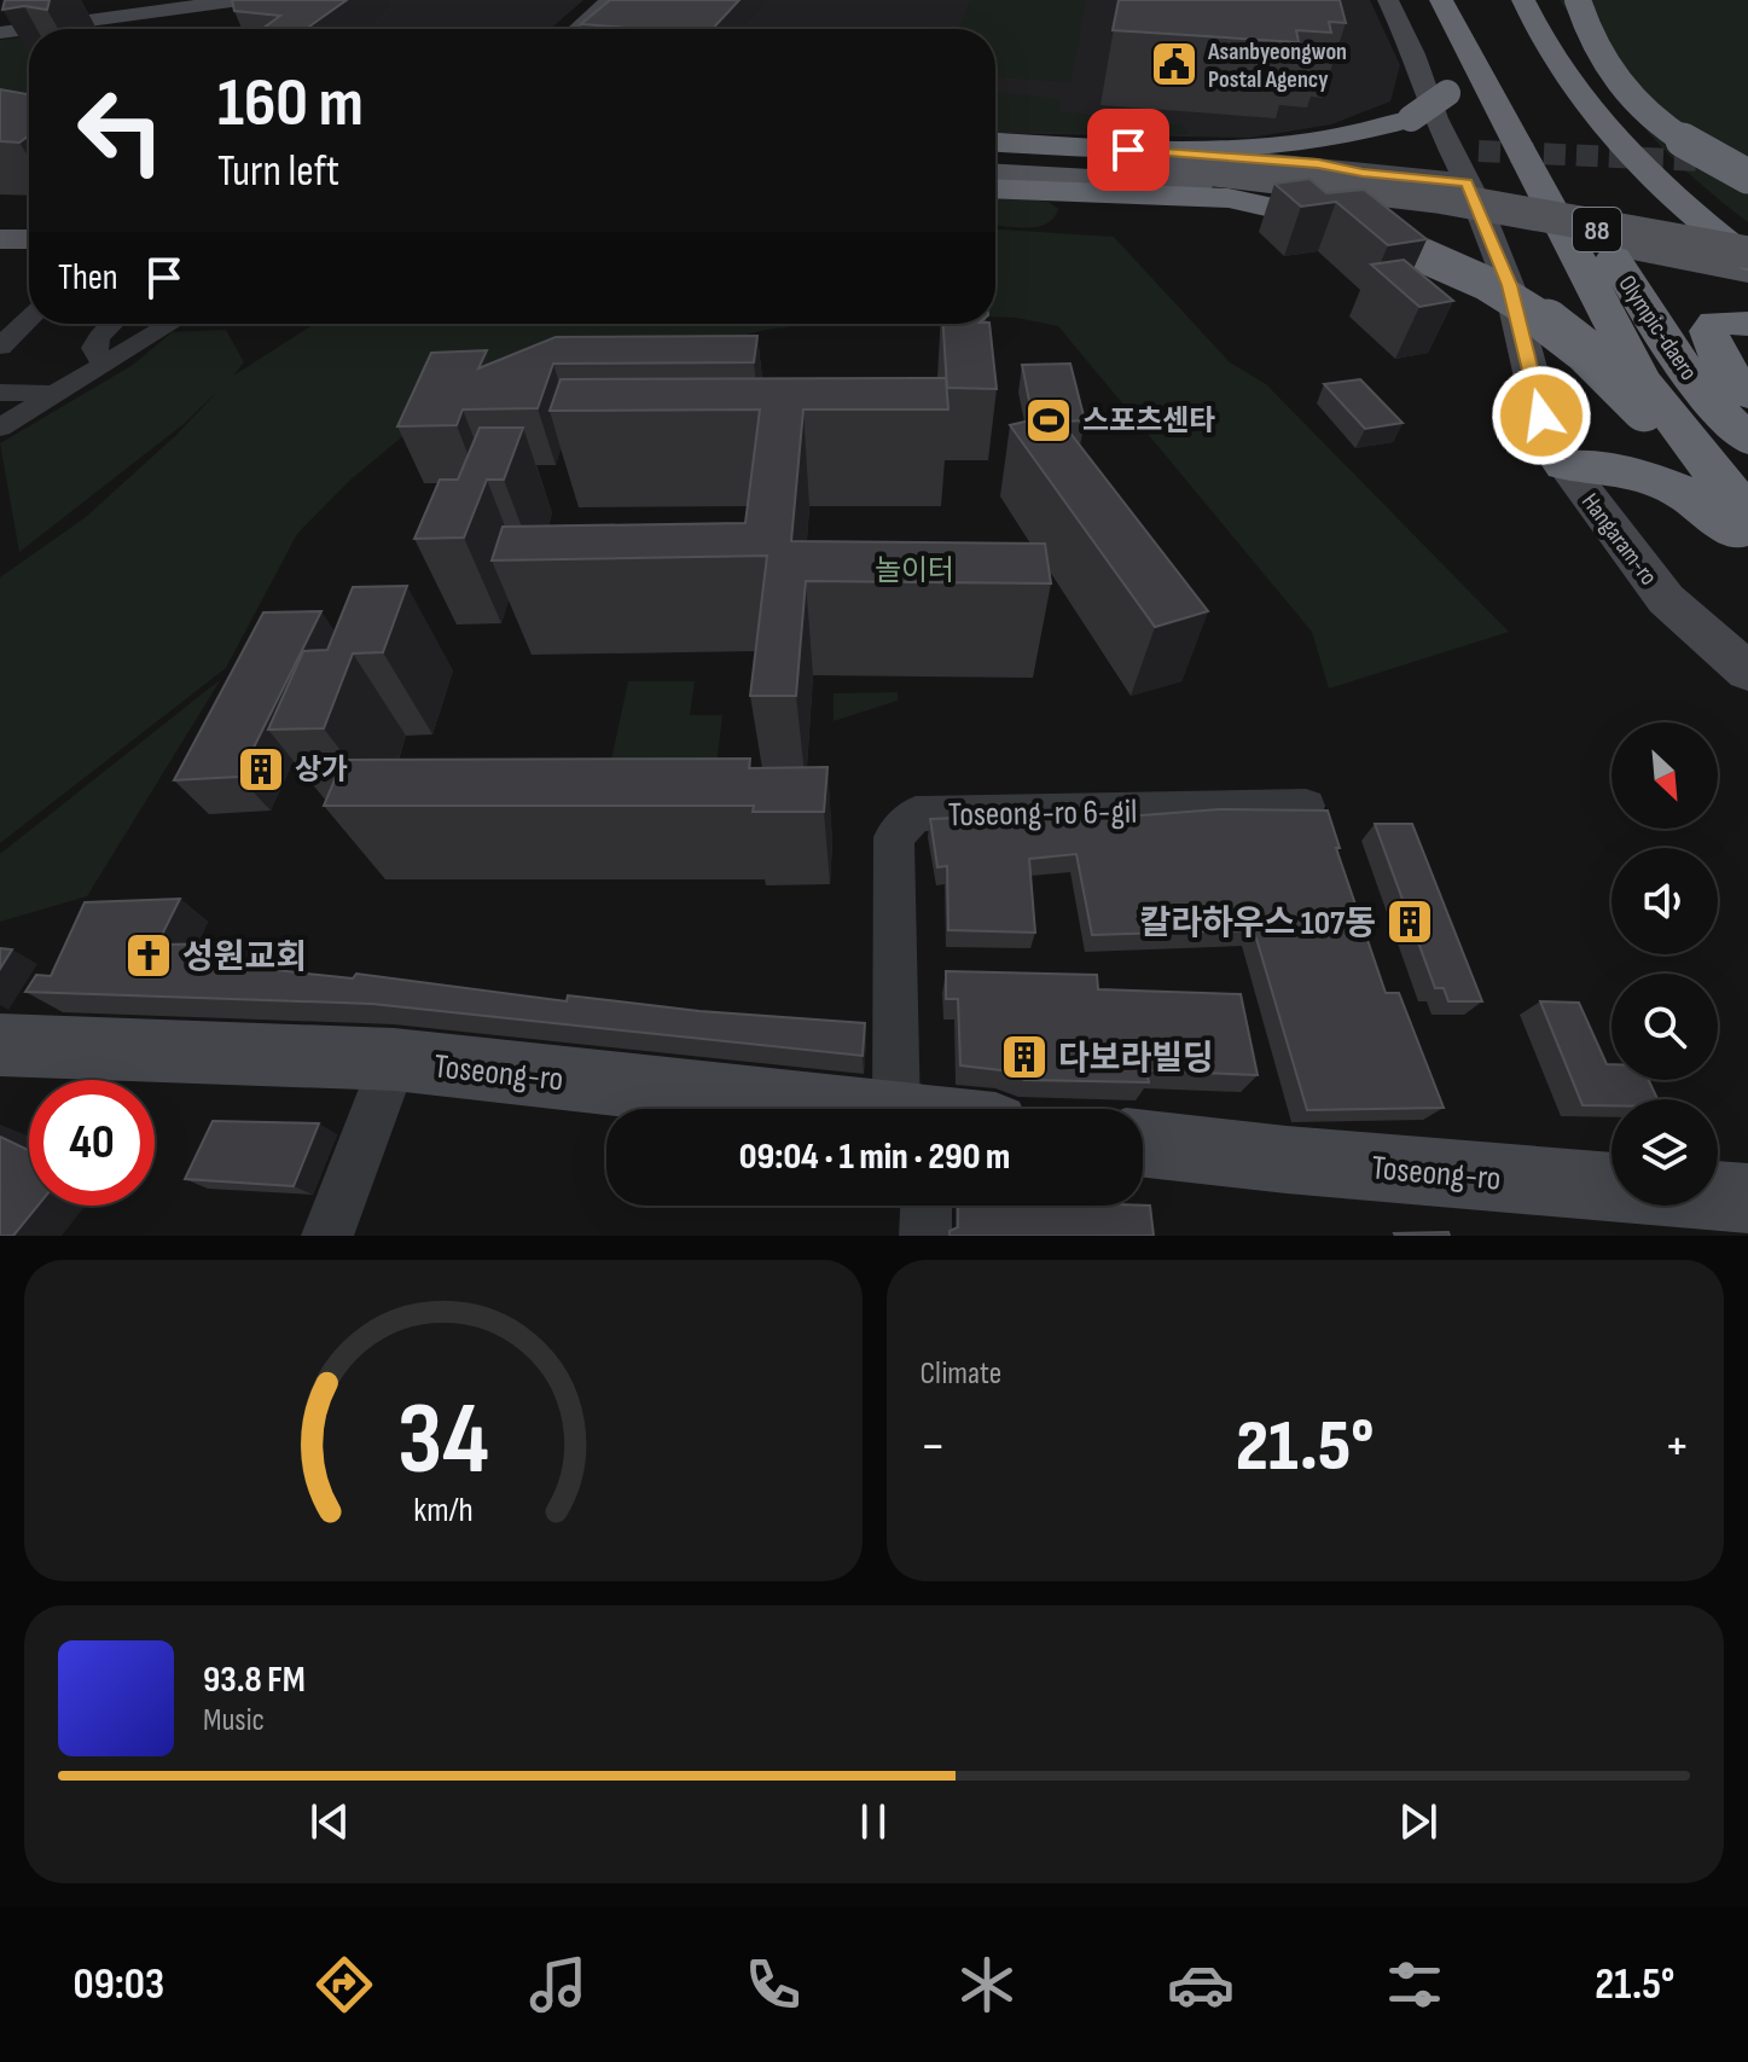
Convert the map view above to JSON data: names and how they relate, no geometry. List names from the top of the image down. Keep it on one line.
{"streets":{"highway":["88","Olympic-daero"],"street":["Hangaram-ro","Toseong-ro 6-gil","Toseong-ro"]},"parks":["놀이터"],"places":{"public building":["Asanbyeongwon Postal Agency"],"sports":["스포츠센타"],"building":["상가","칼라하우스 107동","다보라빌딩"],"church":["성원교회"]},"north":"bottom right","page":{"turn":["160 m","Turn left"],"then":"Then","limit":"40","trip":"09:04 · 1 min · 290 m","tile":"Climate","heat":["−","21.5°","+"],"song":["93.8 FM","Music"],"tabs":["09:03","21.5°"],"gauge":["34","km/h"]}}
